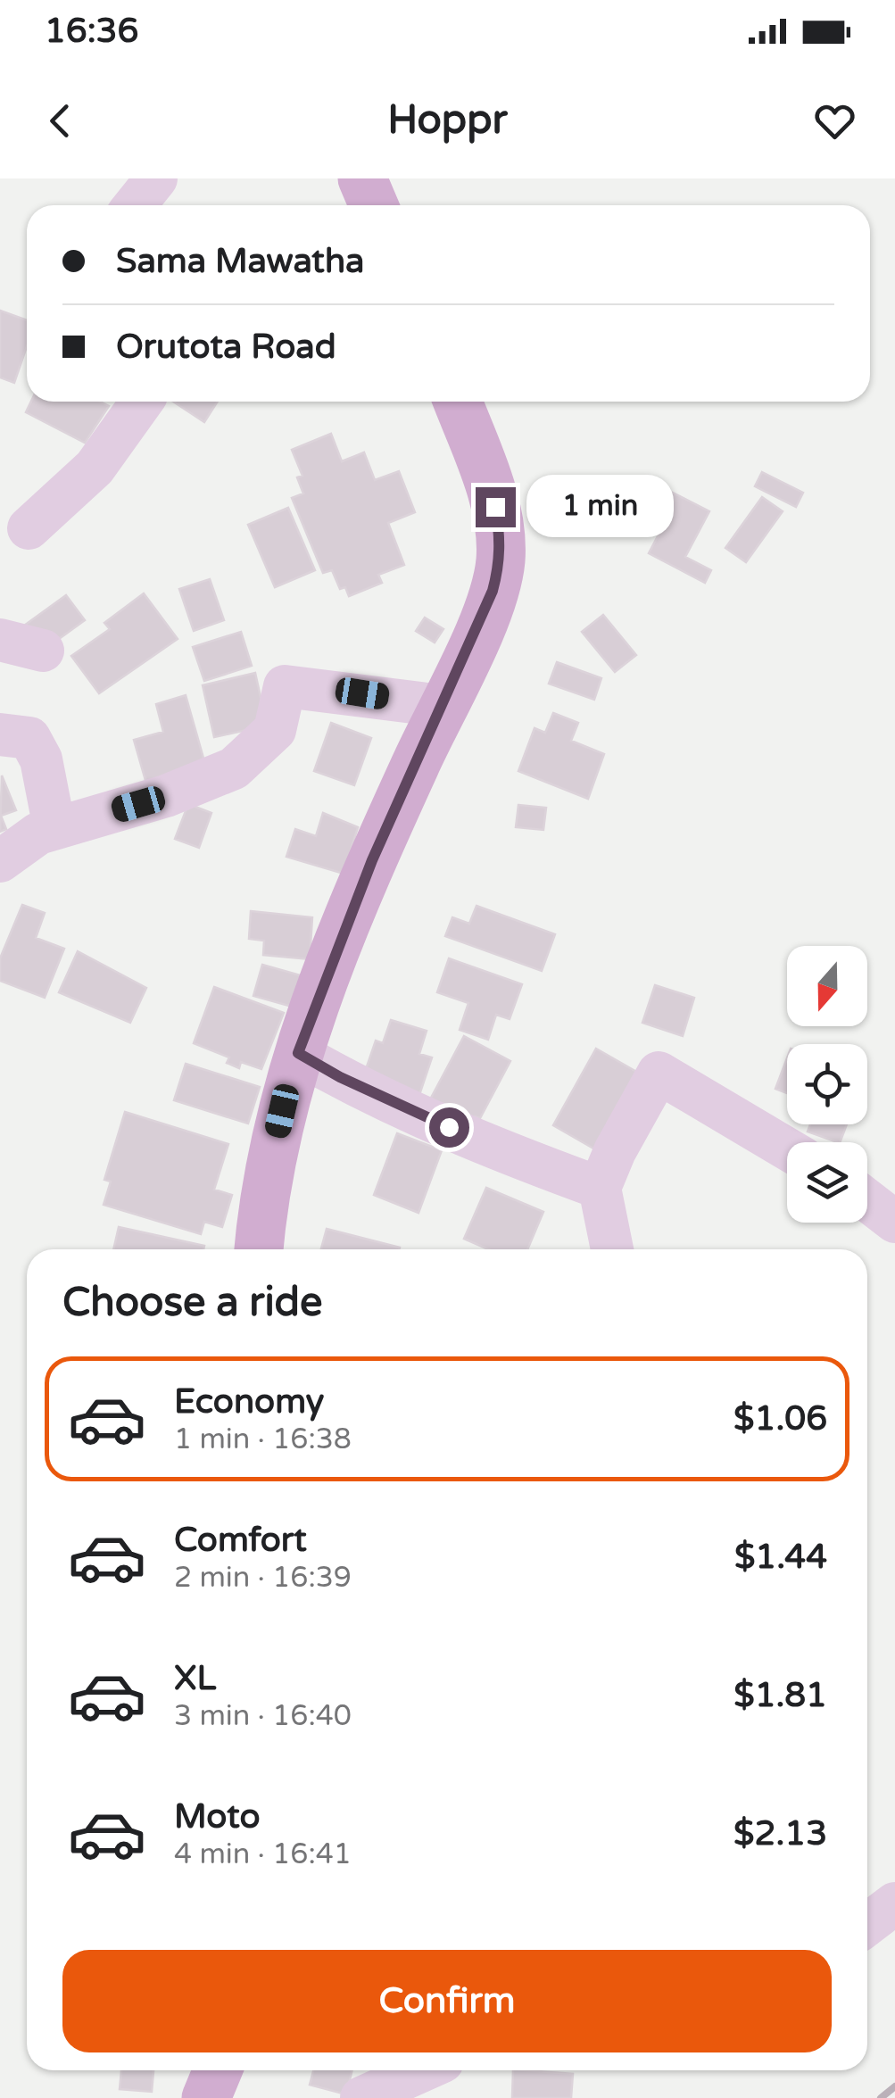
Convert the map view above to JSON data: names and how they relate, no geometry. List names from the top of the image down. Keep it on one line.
{"north":"bottom","page":{"status":"16:36","header":"Hoppr","banner":["Sama Mawatha","Orutota Road"],"bubble":"1 min","heading":"Choose a ride","list":[{"name":"Economy","note":"1 min · 16:38","value":"$1.06"},{"name":"Comfort","note":"2 min · 16:39","value":"$1.44"},{"name":"XL","note":"3 min · 16:40","value":"$1.81"},{"name":"Moto","note":"4 min · 16:41","value":"$2.13"}],"buttons":"Confirm"}}
